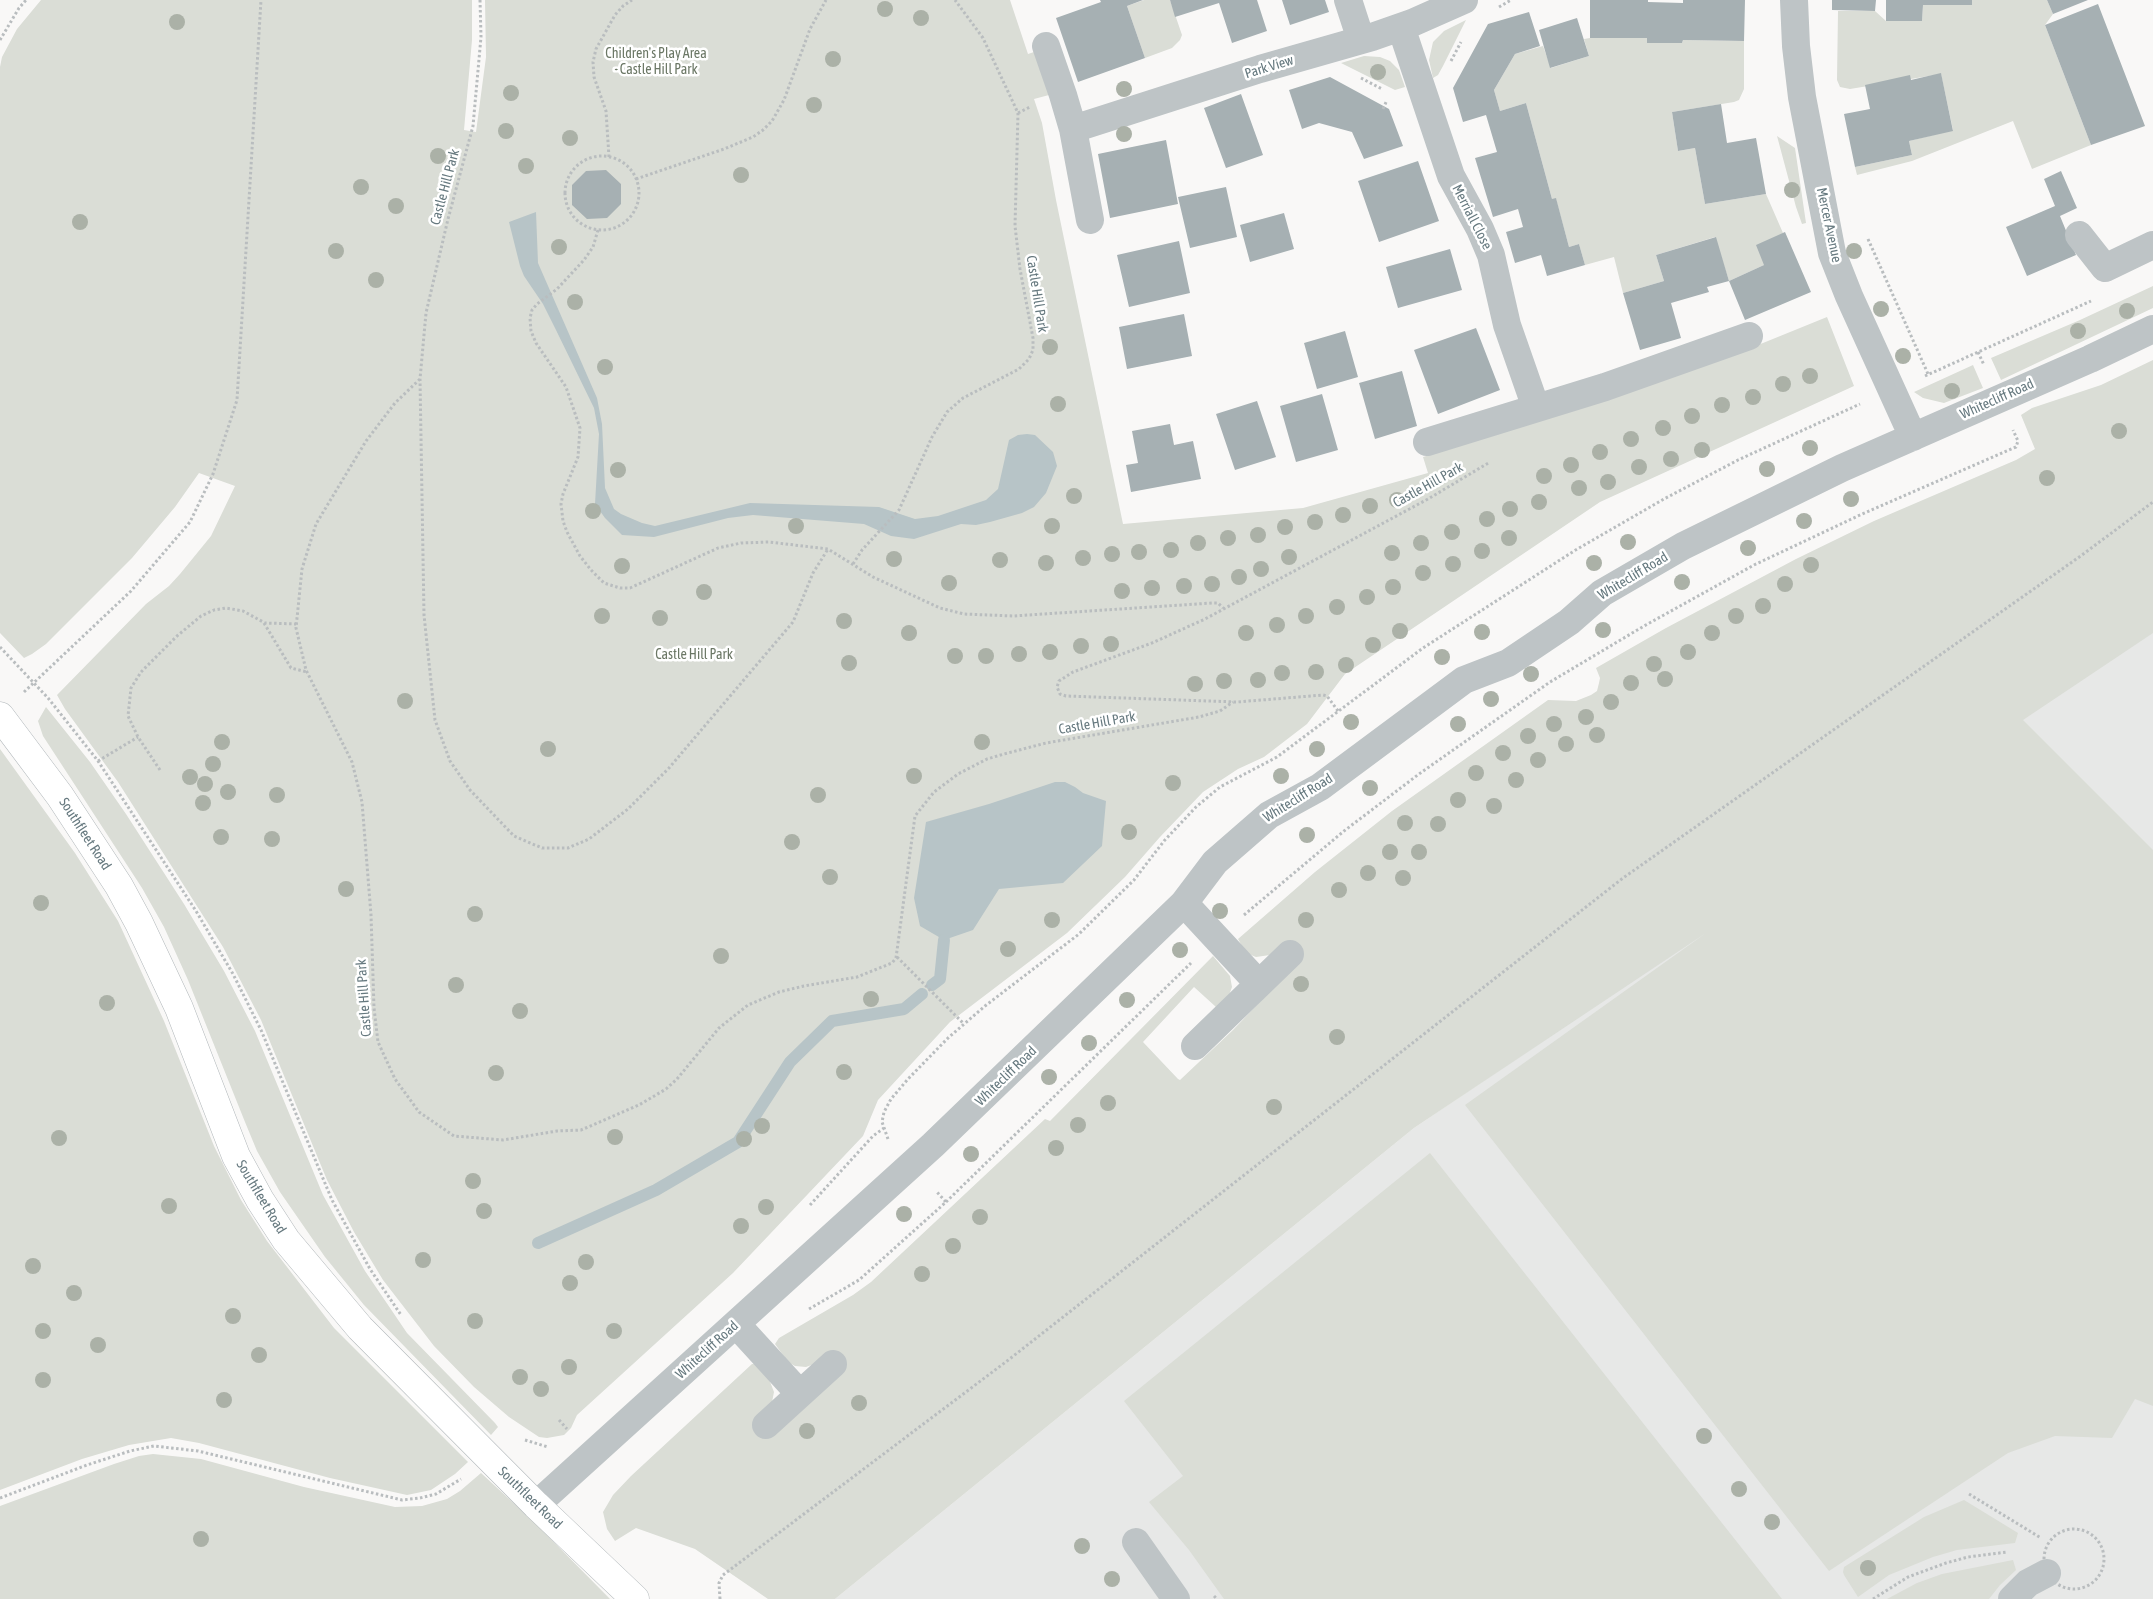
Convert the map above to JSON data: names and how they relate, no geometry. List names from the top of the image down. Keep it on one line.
{"streets":{"main road":["Southfleet Road"],"street":["Park View","Merriall Close","Mercer Avenue","Whitecliff Road"],"path":["Castle Hill Park"]},"crossings":[["Park View","Merriall Close"],["Mercer Avenue","Whitecliff Road"],["Whitecliff Road","Southfleet Road"]],"parks":["Children's Play Area - Castle Hill Park","Castle Hill Park"]}
